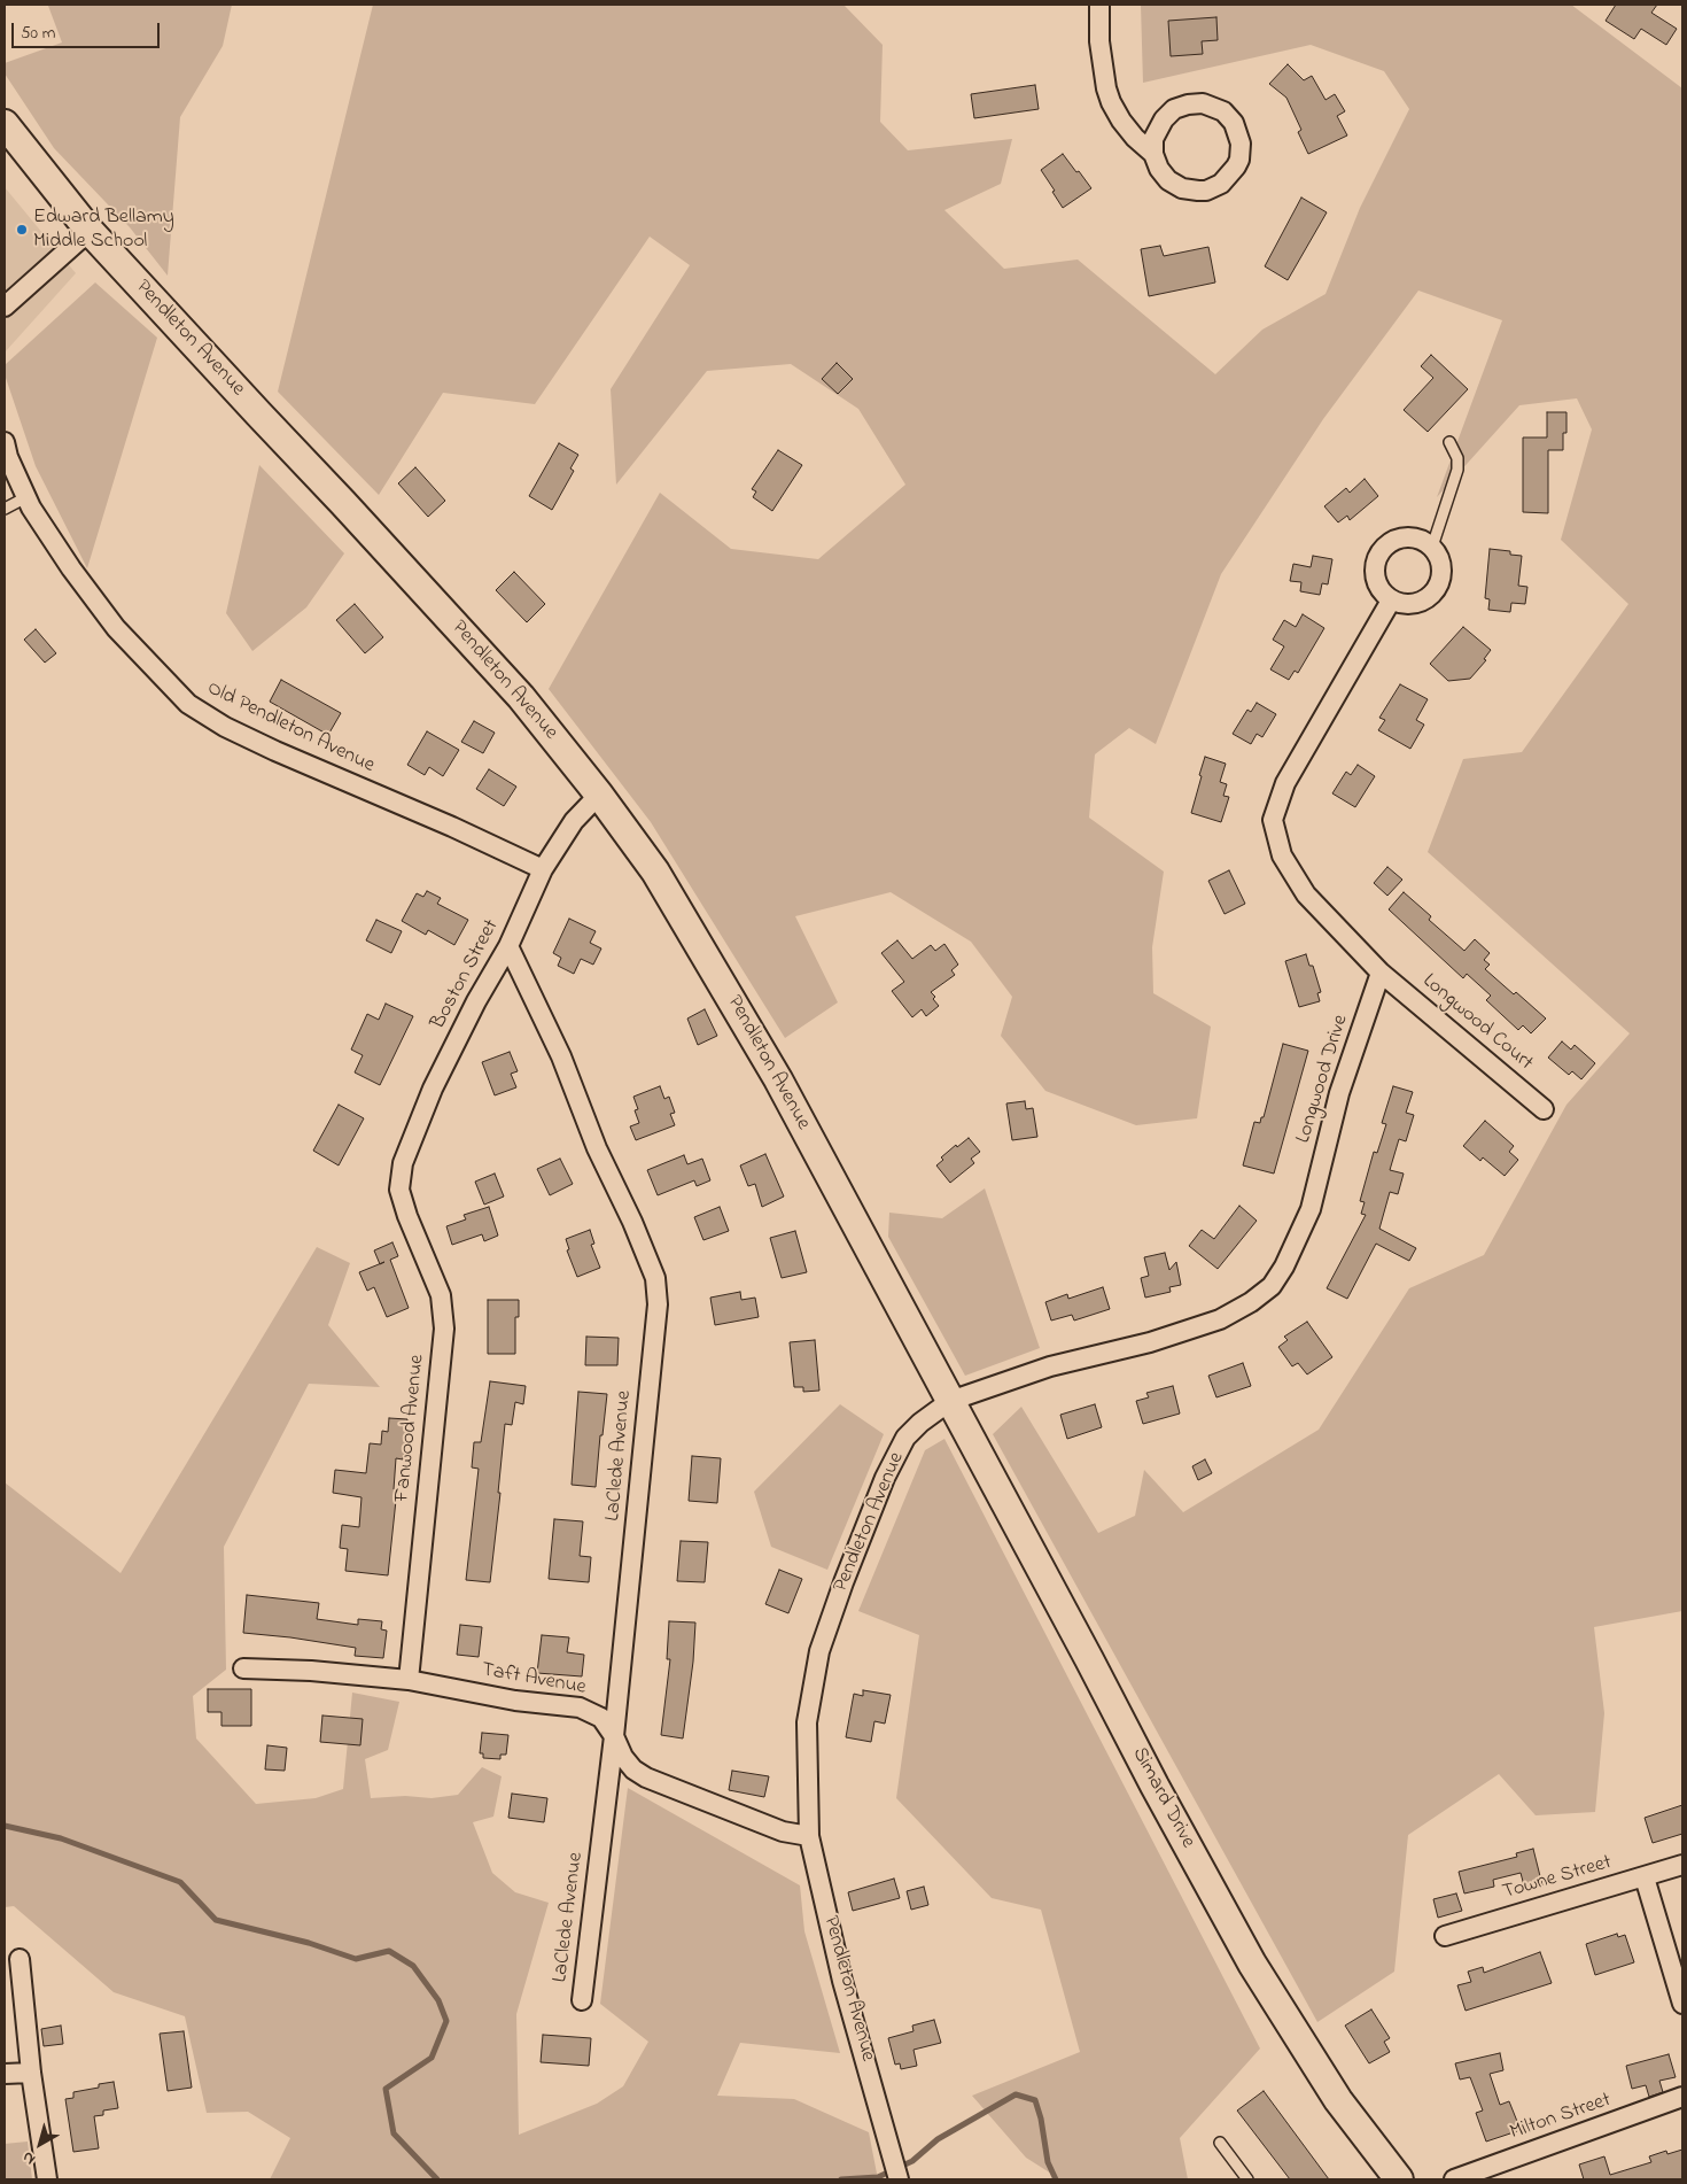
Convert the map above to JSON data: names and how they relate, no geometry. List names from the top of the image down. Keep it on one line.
{"streets":{"street":["Pendleton Avenue","Old Pendleton Avenue","Boston Street","Longwood Court","Longwood Drive","Fanwood Avenue","LaClede Avenue","Taft Avenue","Simard Drive","Towne Street","Milton Street"]},"crossings":[["Pendleton Avenue","Boston Street"],["Pendleton Avenue","Longwood Drive"],["Pendleton Avenue","Taft Avenue"],["Pendleton Avenue","Simard Drive"],["Old Pendleton Avenue","Boston Street"],["Boston Street","Fanwood Avenue"],["Boston Street","LaClede Avenue"],["Longwood Court","Longwood Drive"],["Longwood Drive","Simard Drive"],["Fanwood Avenue","Taft Avenue"],["LaClede Avenue","Taft Avenue"]],"places":["Edward Bellamy Middle School"],"scale_bar":"50 m","north":"bottom left"}
